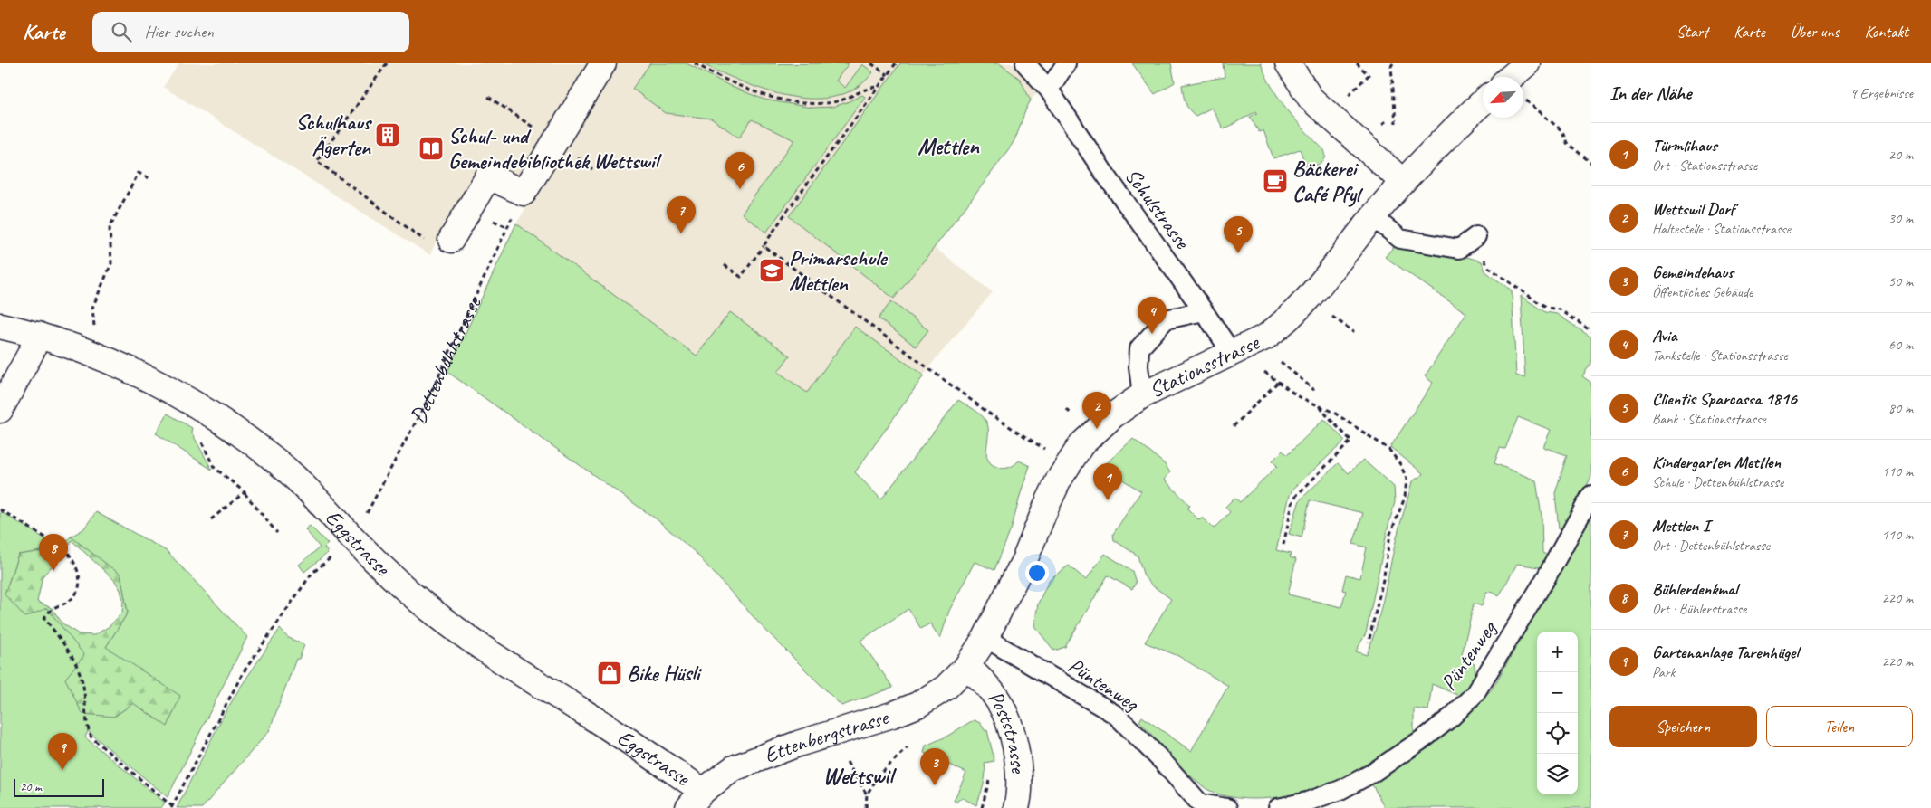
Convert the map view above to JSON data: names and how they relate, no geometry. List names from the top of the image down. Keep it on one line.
{"streets":{"street":["Stationsstrasse","Eggstrasse","Poststrasse","Ettenbergstrasse"],"lane":["Schulstrasse","Püntenweg"],"path":["Dettenbühlstrasse"]},"crossings":[["Schulstrasse","Stationsstrasse"],["Stationsstrasse","Püntenweg"],["Stationsstrasse","Poststrasse"],["Stationsstrasse","Ettenbergstrasse"],["Eggstrasse","Ettenbergstrasse"],["Poststrasse","Ettenbergstrasse"]],"districts":["Mettlen","Wettswil"],"places":{"building":["Schulhaus Ägerten"],"library":["Schul- und Gemeindebibliothek Wettswil"],"cafe":["Bäckerei Café Pfyl"],"school or university":["Primarschule Mettlen"],"shop":["Bike Hüsli"]},"scale_bar":"20 m","north":"bottom left","page":{"header":"Karte","search":"Hier suchen","nav":["Start","Karte","Über uns","Kontakt"],"heading":["In der Nähe","9 Ergebnisse"],"list":[{"mark":"1","name":"Türmlihaus","note":"Ort · Stationsstrasse","value":"20 m"},{"mark":"2","name":"Wettswil Dorf","note":"Haltestelle · Stationsstrasse","value":"30 m"},{"mark":"3","name":"Gemeindehaus","note":"Öffentliches Gebäude","value":"50 m"},{"mark":"4","name":"Avia","note":"Tankstelle · Stationsstrasse","value":"60 m"},{"mark":"5","name":"Clientis Sparcassa 1816","note":"Bank · Stationsstrasse","value":"80 m"},{"mark":"6","name":"Kindergarten Mettlen","note":"Schule · Dettenbühlstrasse","value":"110 m"},{"mark":"7","name":"Mettlen I","note":"Ort · Dettenbühlstrasse","value":"110 m"},{"mark":"8","name":"Bühlerdenkmal","note":"Ort · Bühlerstrasse","value":"220 m"},{"mark":"9","name":"Gartenanlage Tarenhügel","note":"Park","value":"220 m"}],"pins":["6","7","5","4","2","1","8","9","3"],"map_buttons":["+","−"],"buttons":["Speichern","Teilen"],"scale":"20 m"}}
